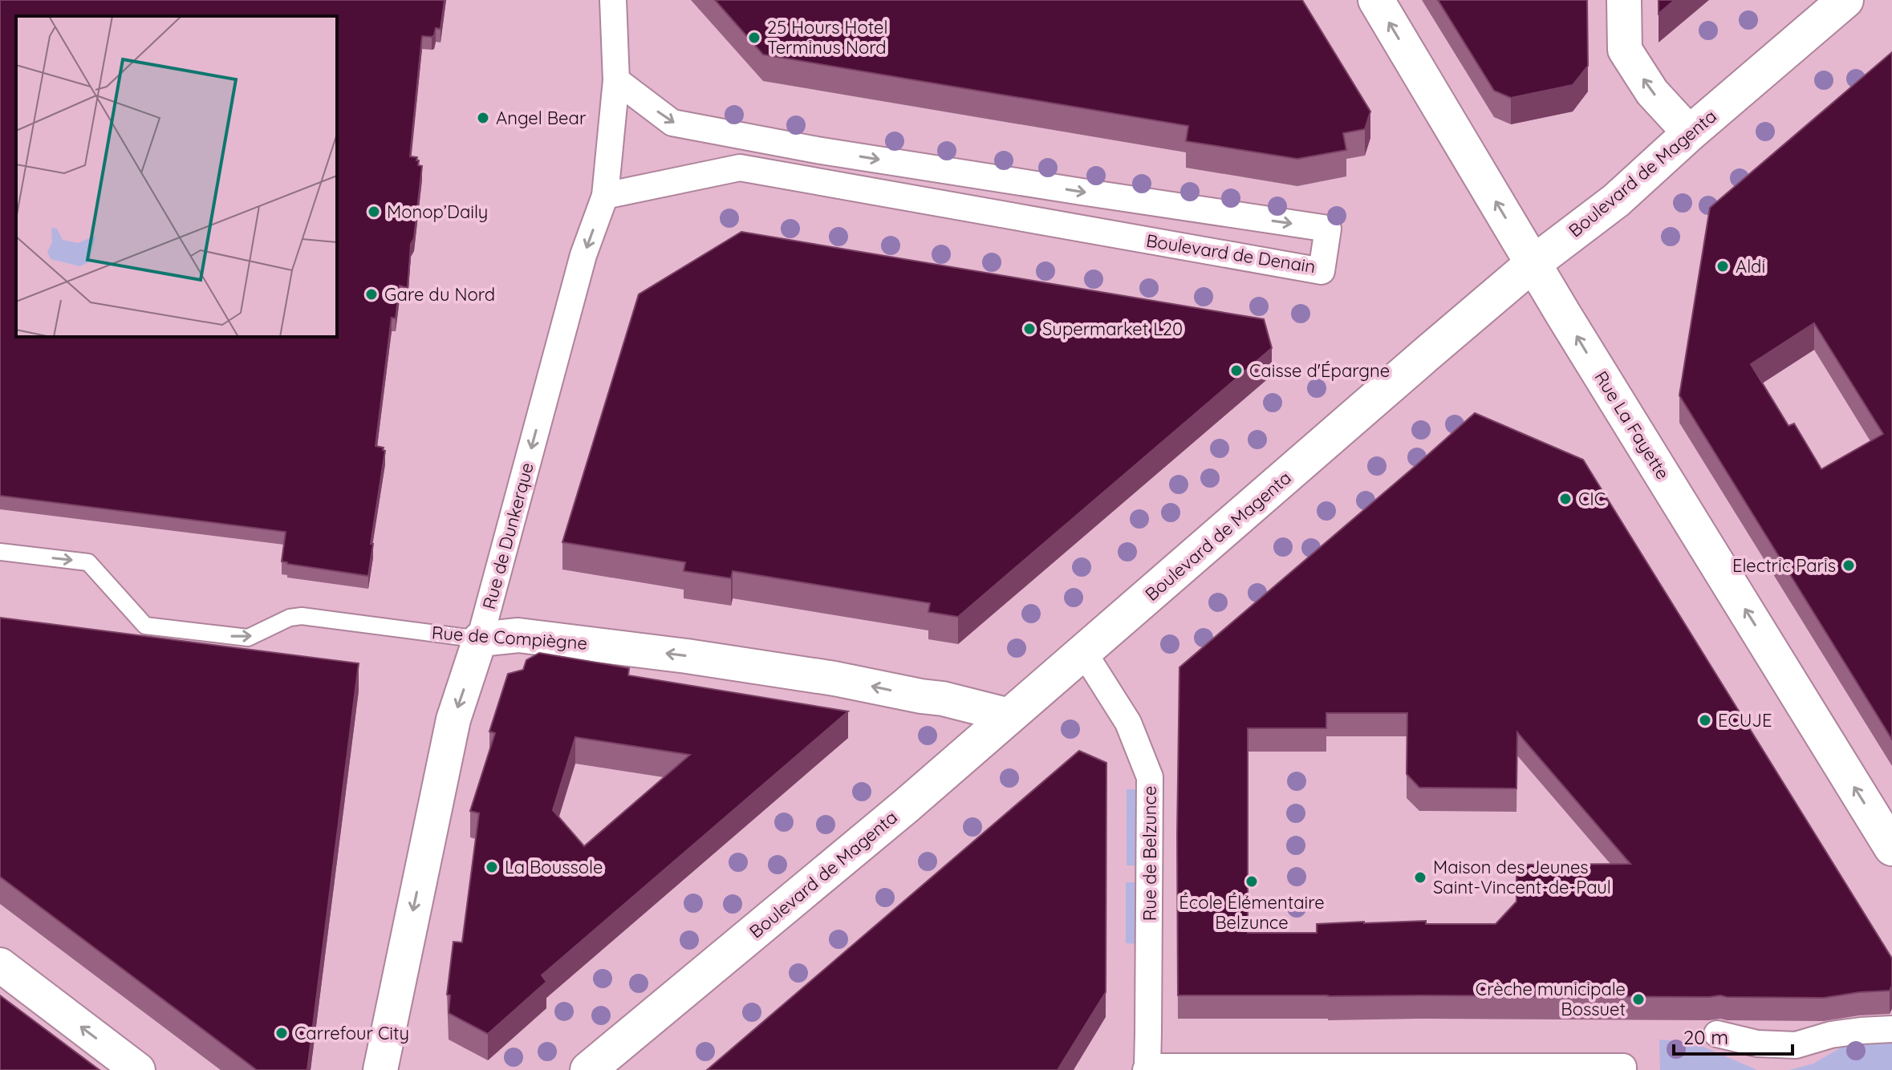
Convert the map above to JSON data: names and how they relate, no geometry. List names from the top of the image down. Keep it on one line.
{"streets":{"main road":["Boulevard de Magenta","Rue La Fayette"],"street":["Boulevard de Denain","Rue de Dunkerque","Rue de Compiègne","Rue de Belzunce"]},"crossings":[["Boulevard de Magenta","Rue La Fayette"],["Boulevard de Magenta","Rue de Compiègne"],["Boulevard de Magenta","Rue de Belzunce"],["Boulevard de Denain","Rue de Dunkerque"],["Rue de Dunkerque","Rue de Compiègne"]],"one_way":["Rue La Fayette","Rue de Dunkerque"],"places":["25 Hours Hotel Terminus Nord","Angel Bear","Monop’Daily","Aldi","Gare du Nord","Supermarket L20","Caisse d'Épargne","CIC","Electric Paris","ECUJE","La Boussole","Maison des Jeunes Saint-Vincent-de-Paul","École Élémentaire Belzunce","Crèche municipale Bossuet","Carrefour City"],"scale_bar":"20 m"}
